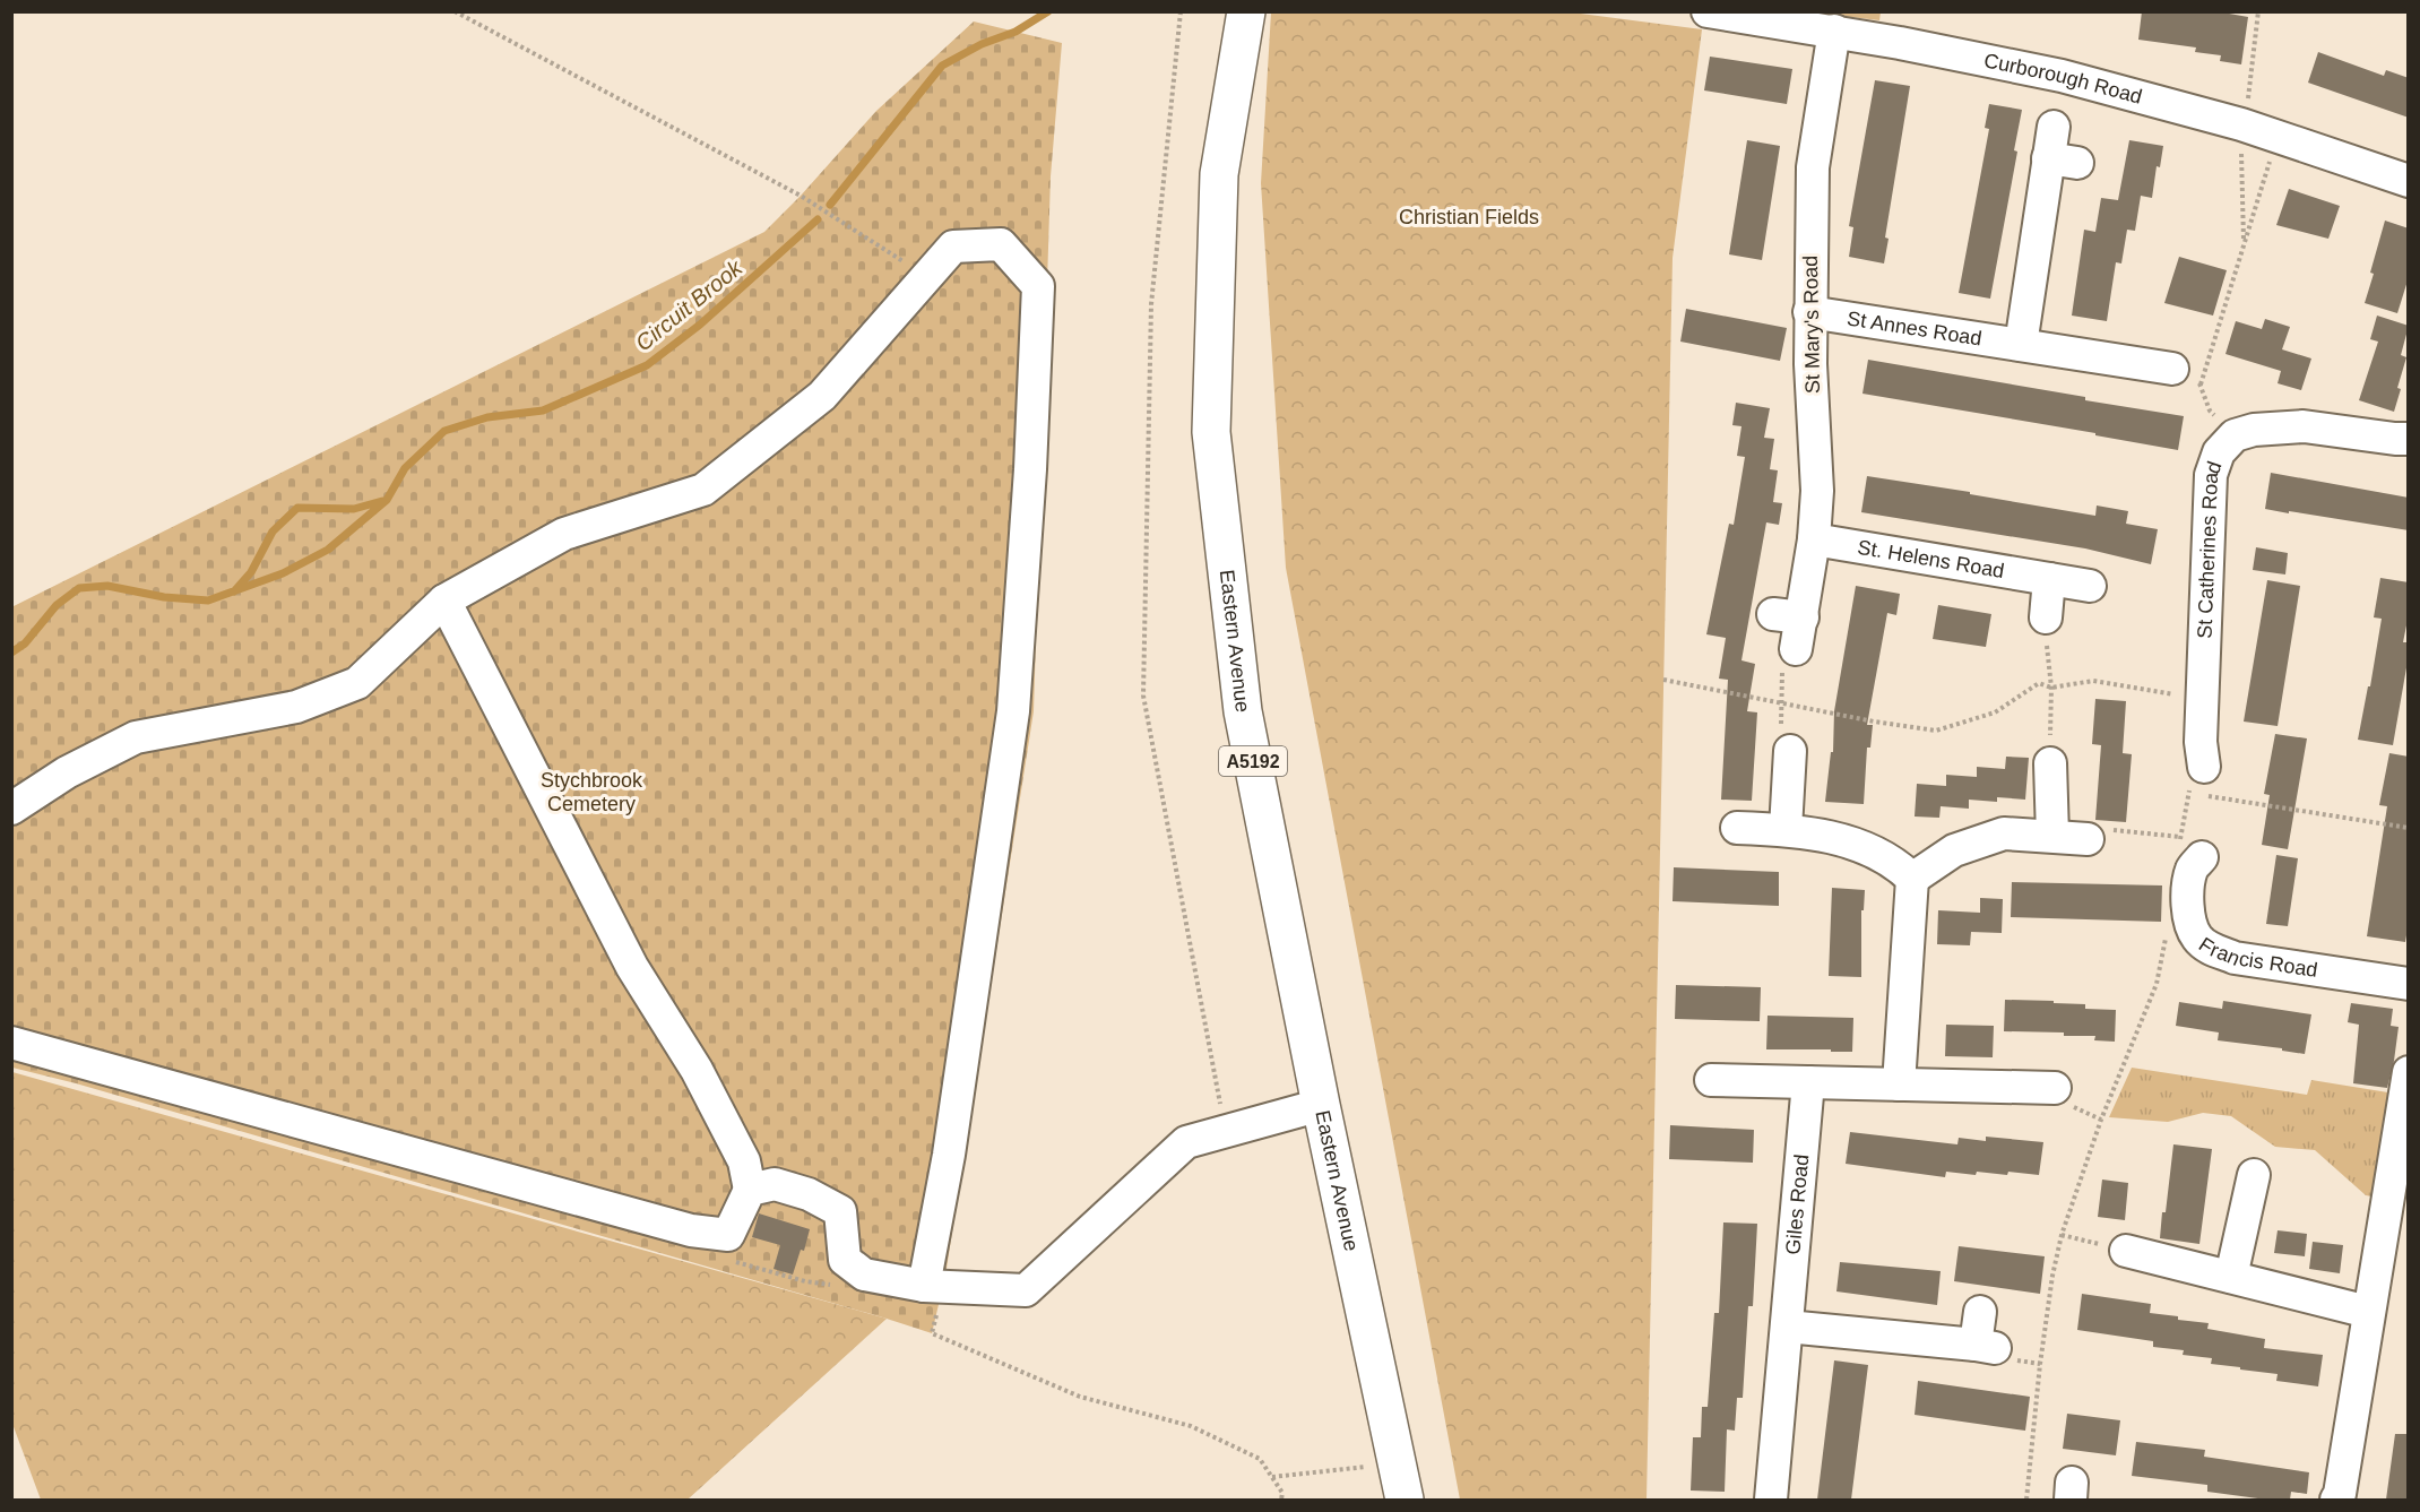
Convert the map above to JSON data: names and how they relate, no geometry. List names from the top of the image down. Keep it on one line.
{"streets":{"highway":["Eastern Avenue","A5192"],"street":["Curborough Road","St Mary's Road","St Annes Road","St Catherines Road","St. Helens Road","Francis Road","Giles Road"]},"crossings":[["Curborough Road","St Mary's Road"],["St Mary's Road","St Annes Road"],["St Mary's Road","St. Helens Road"]],"water":["Circuit Brook"],"parks":["Christian Fields","Stychbrook Cemetery"]}
